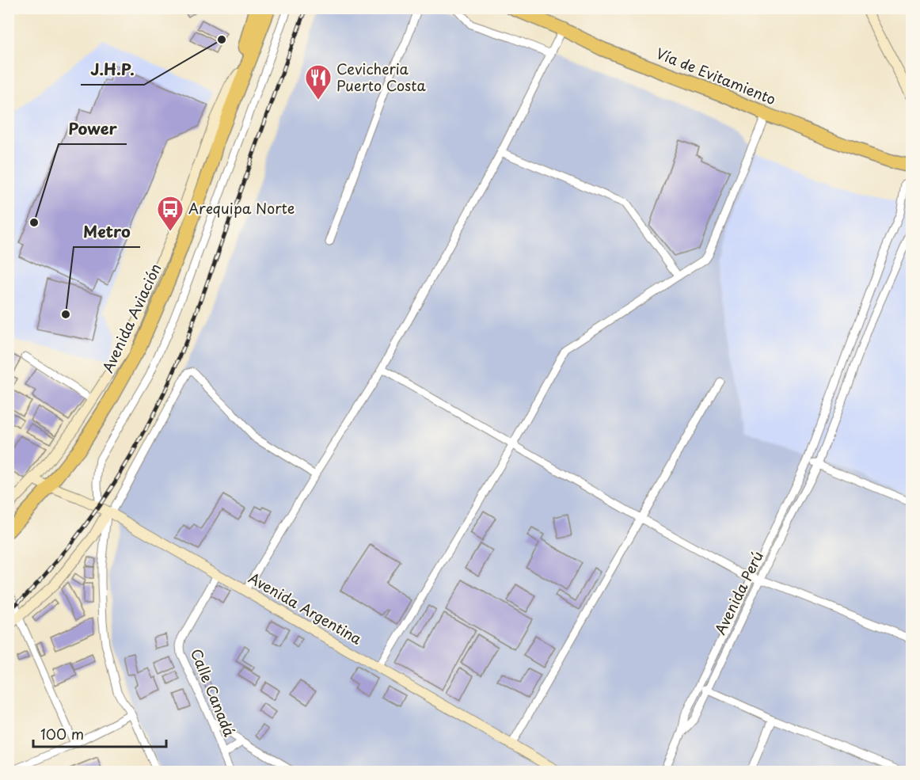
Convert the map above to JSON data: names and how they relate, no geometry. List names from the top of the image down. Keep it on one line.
{"streets":{"highway":["Vía de Evitamiento","Avenida Aviación"],"street":["Avenida Perú","Avenida Argentina","Calle Canadá"]},"crossings":[["Avenida Aviación","Avenida Argentina"],["Avenida Argentina","Calle Canadá"]],"places":{"other":["J.H.P.","Power","Metro"],"restaurant":["Cevicheria Puerto Costa"],"bus stop":["Arequipa Norte"]},"scale_bar":"100 m"}
